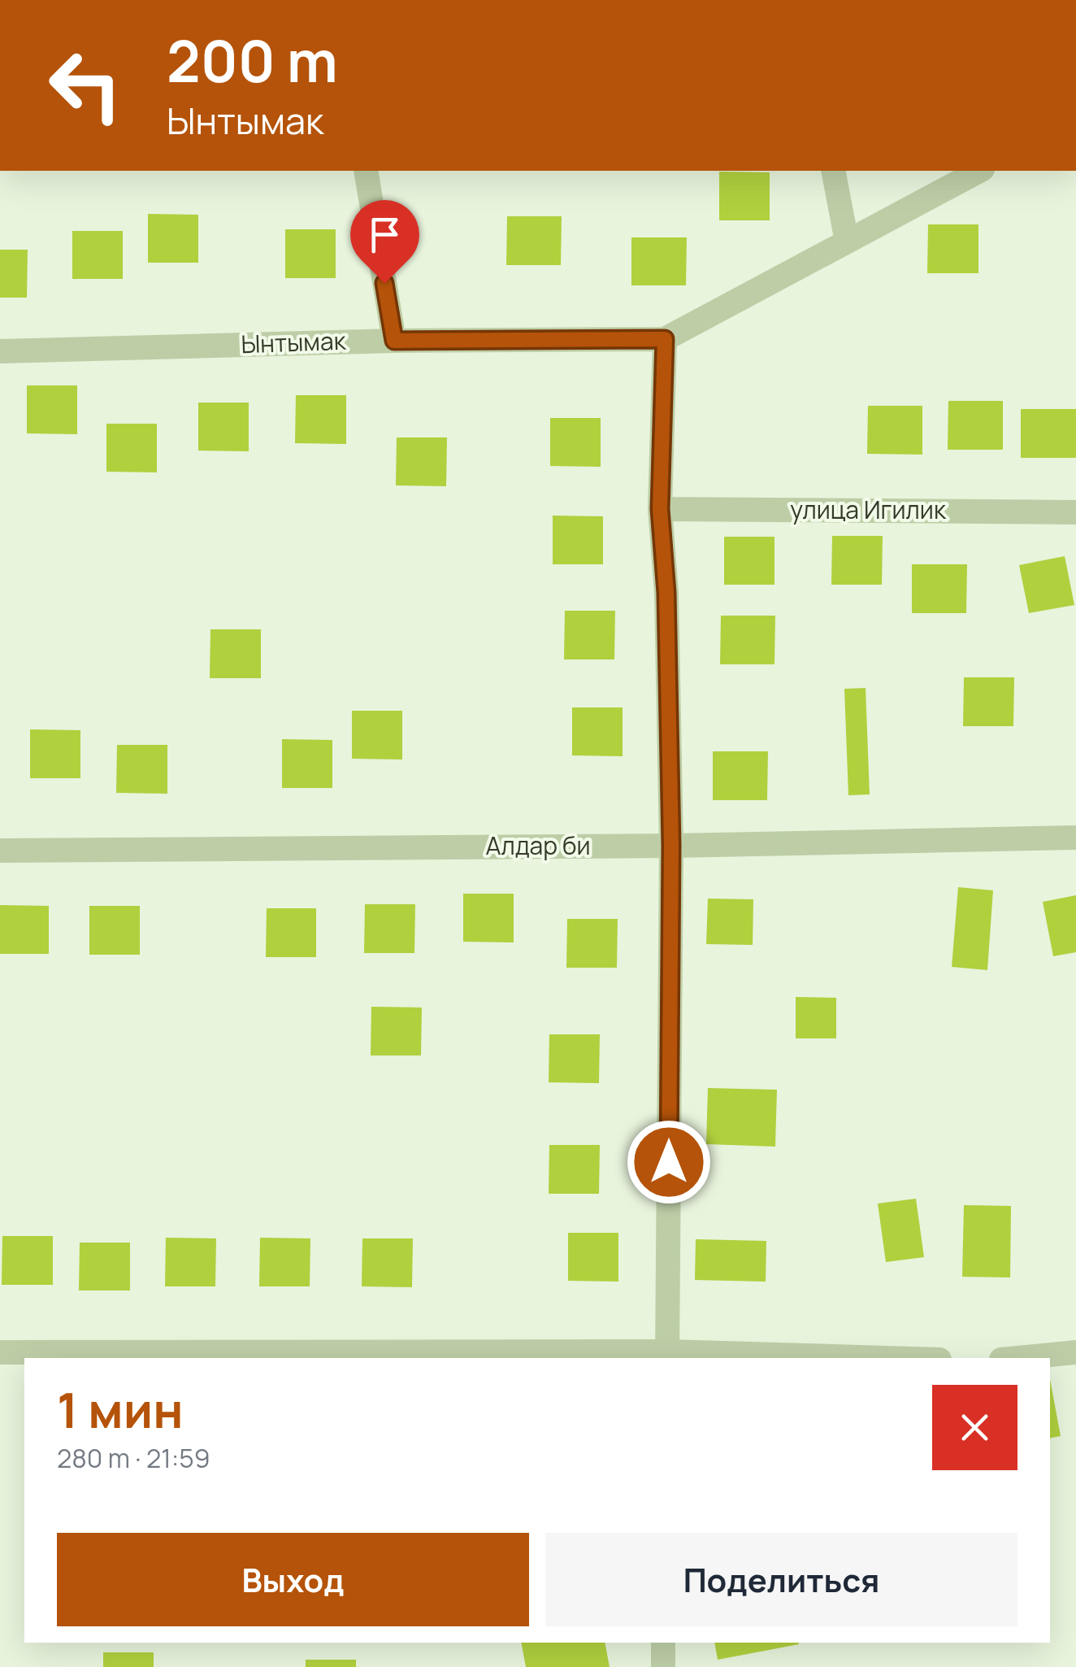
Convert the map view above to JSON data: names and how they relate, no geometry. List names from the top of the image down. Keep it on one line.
{"streets":{"street":["Ынтымак","улица Игилик","Алдар би"]},"page":{"turn":["200 m","Ынтымак"],"heading":["1 мин","280 m · 21:59"],"buttons":["Выход","Поделиться"]}}
